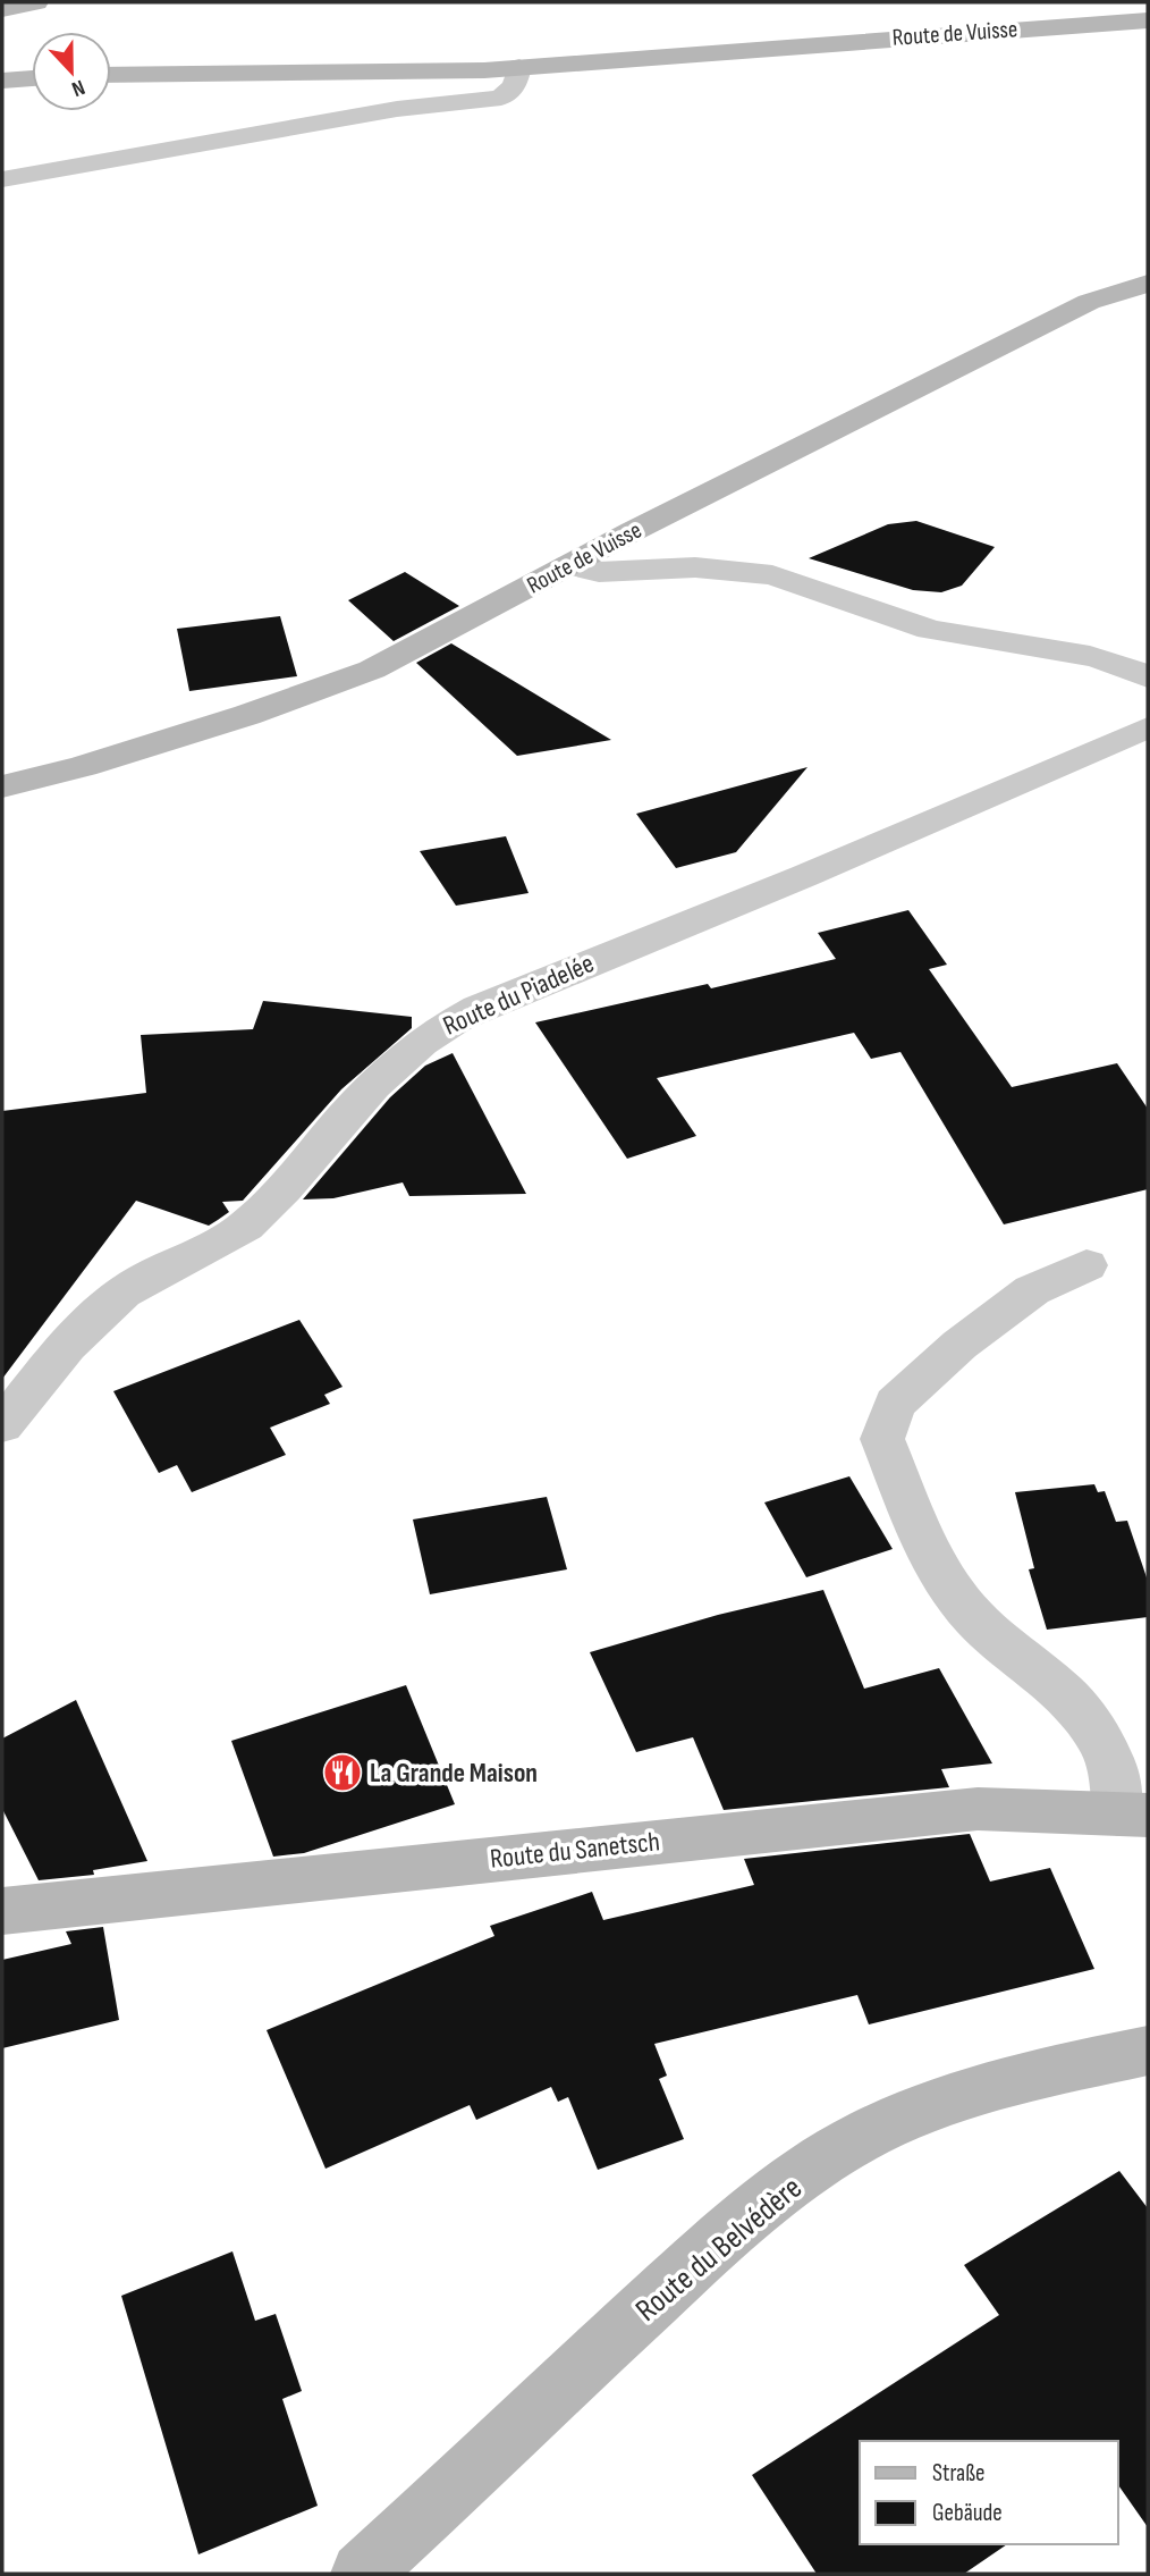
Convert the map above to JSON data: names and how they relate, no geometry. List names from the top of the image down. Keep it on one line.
{"streets":{"street":["Route de Vuisse","Route du Piadelée","Route du Sanetsch","Route du Belvédère"]},"places":{"restaurant":["La Grande Maison"]},"legend":["Straße","Gebäude"],"north":"bottom"}
